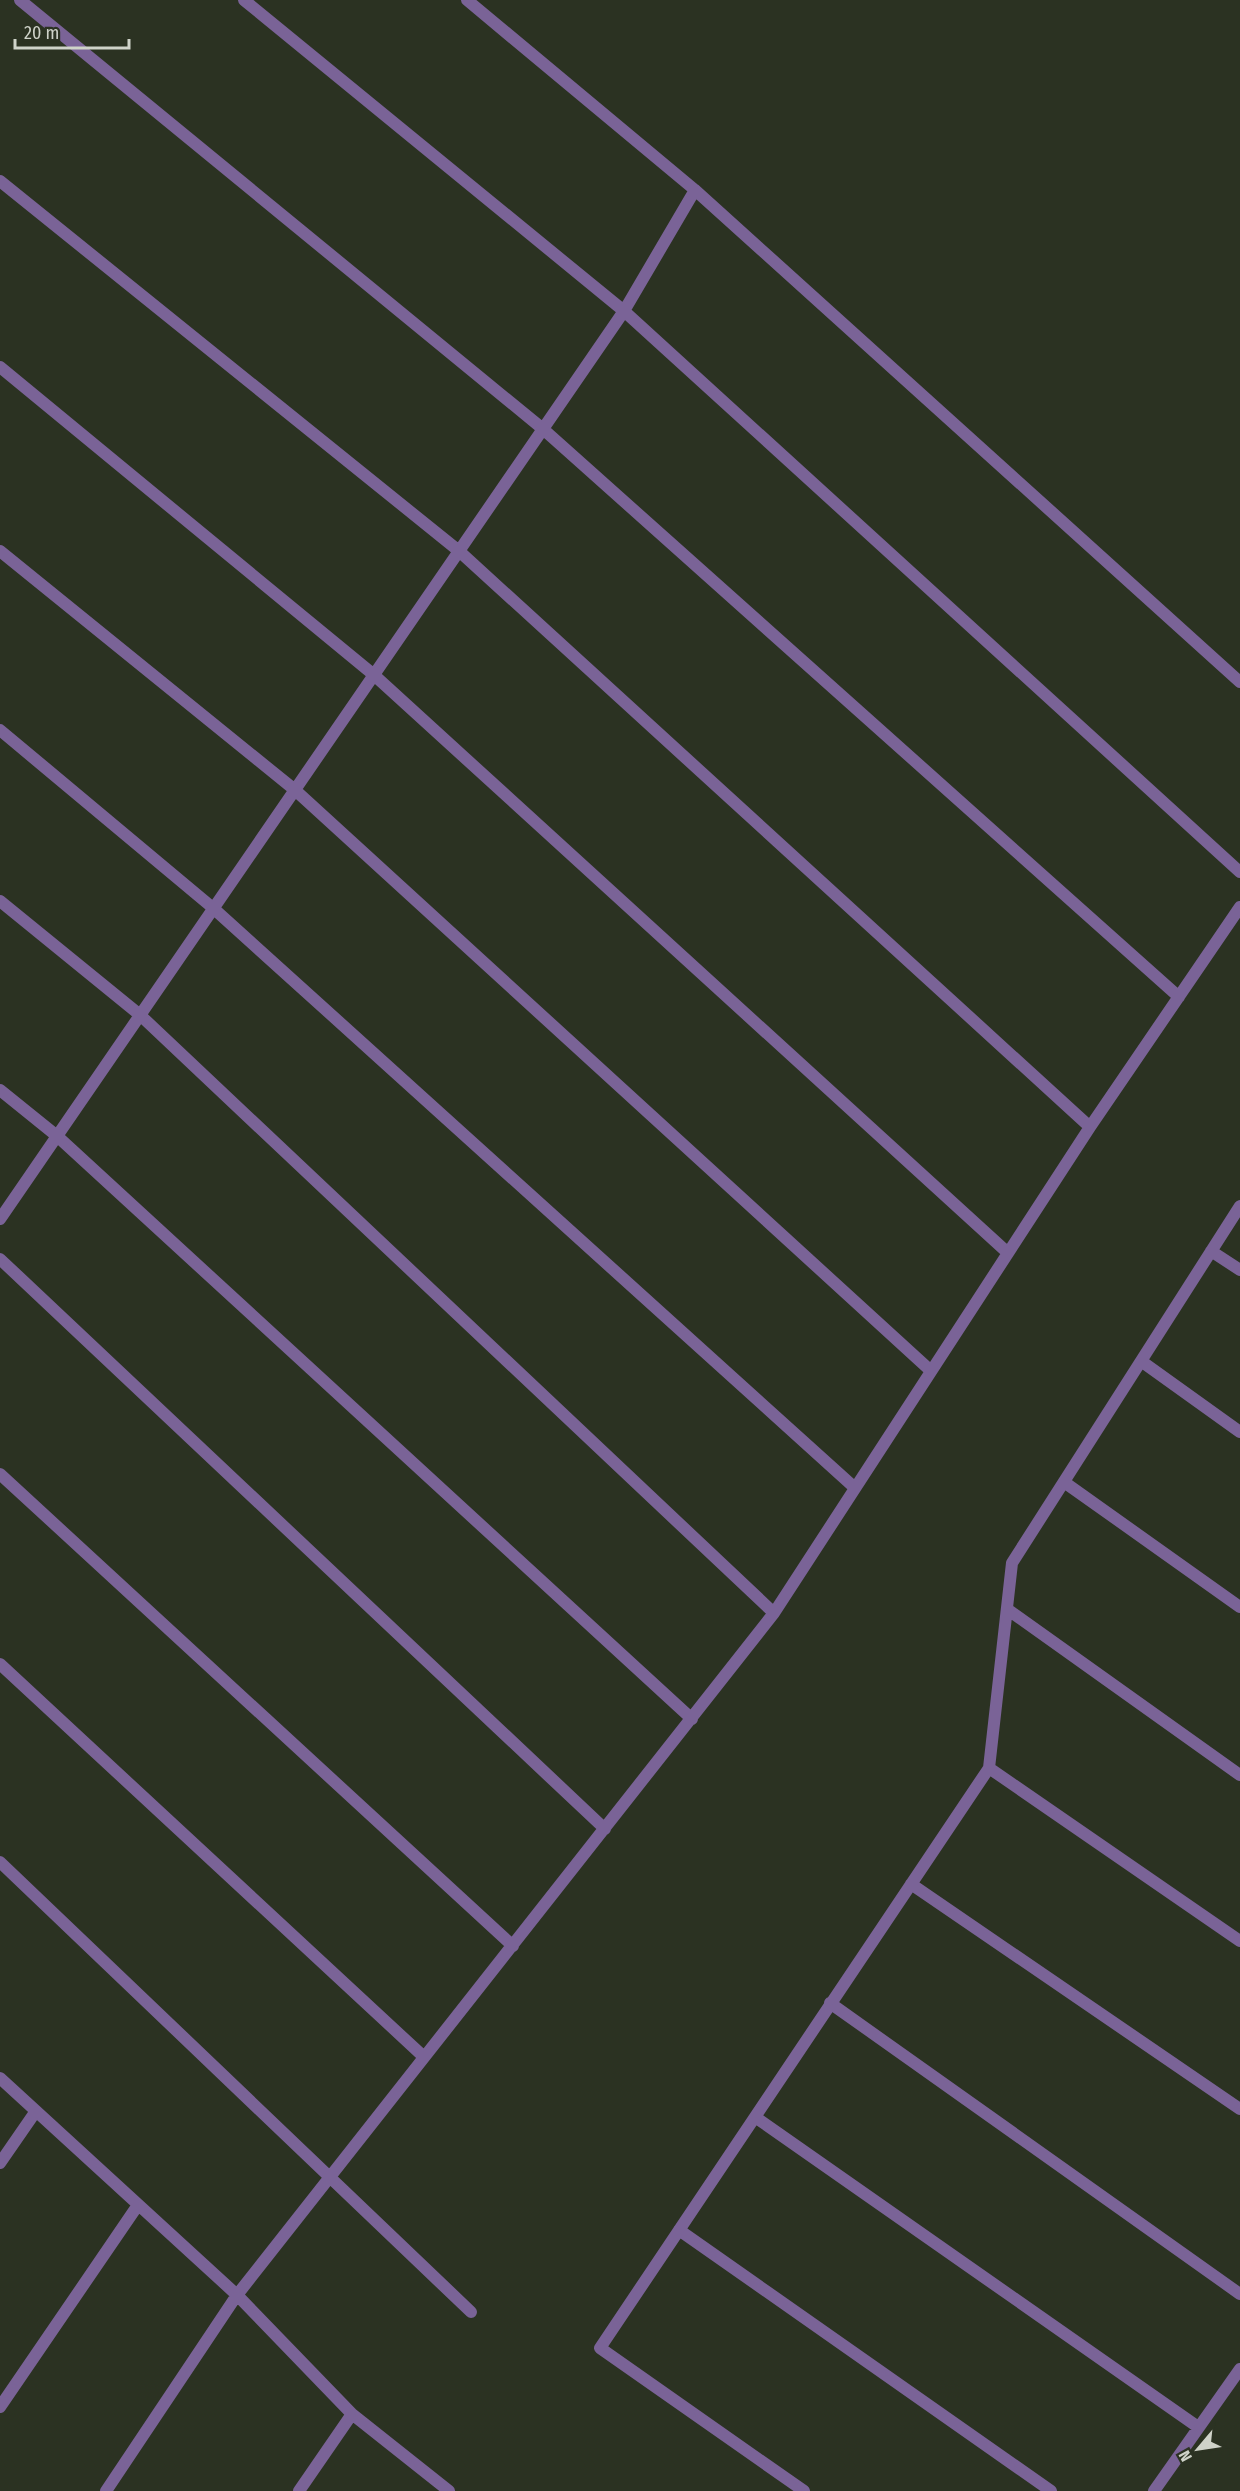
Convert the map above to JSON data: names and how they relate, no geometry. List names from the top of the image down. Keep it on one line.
{"scale_bar":"20 m","north":"bottom left"}
